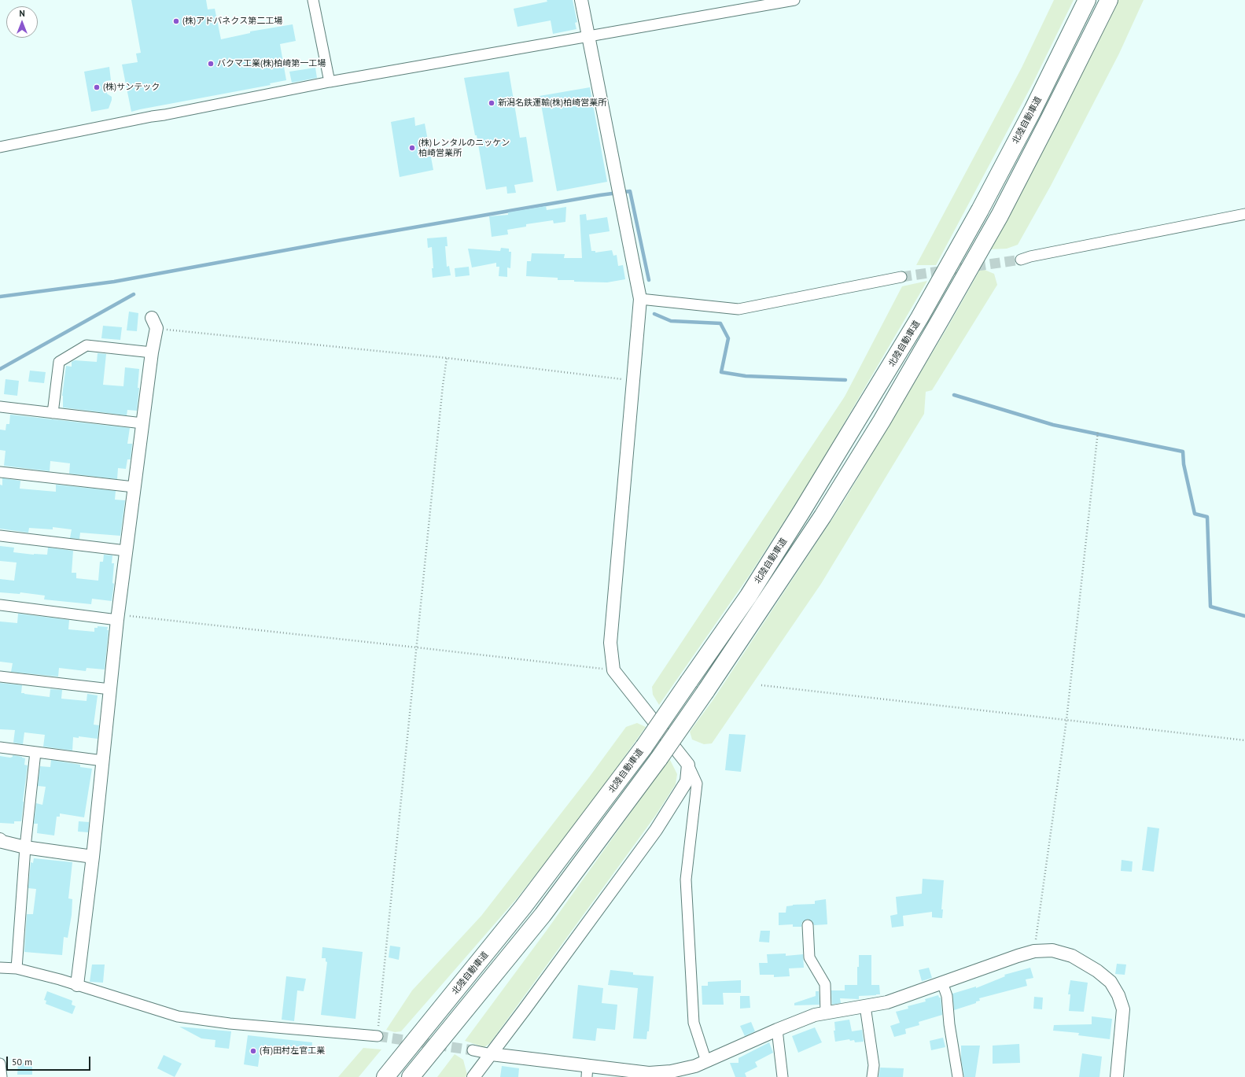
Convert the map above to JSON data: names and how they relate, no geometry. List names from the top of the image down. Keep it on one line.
{"streets":{"highway":["北陸自動車道"]},"places":["(株)アドバネクス第二工場","バクマ工業(株)柏崎第一工場","(株)サンテック","新潟名鉄運輸(株)柏崎営業所","(株)レンタルのニッケン 柏崎営業所","(有)田村左官工業"],"scale_bar":"50 m","north":"top"}
